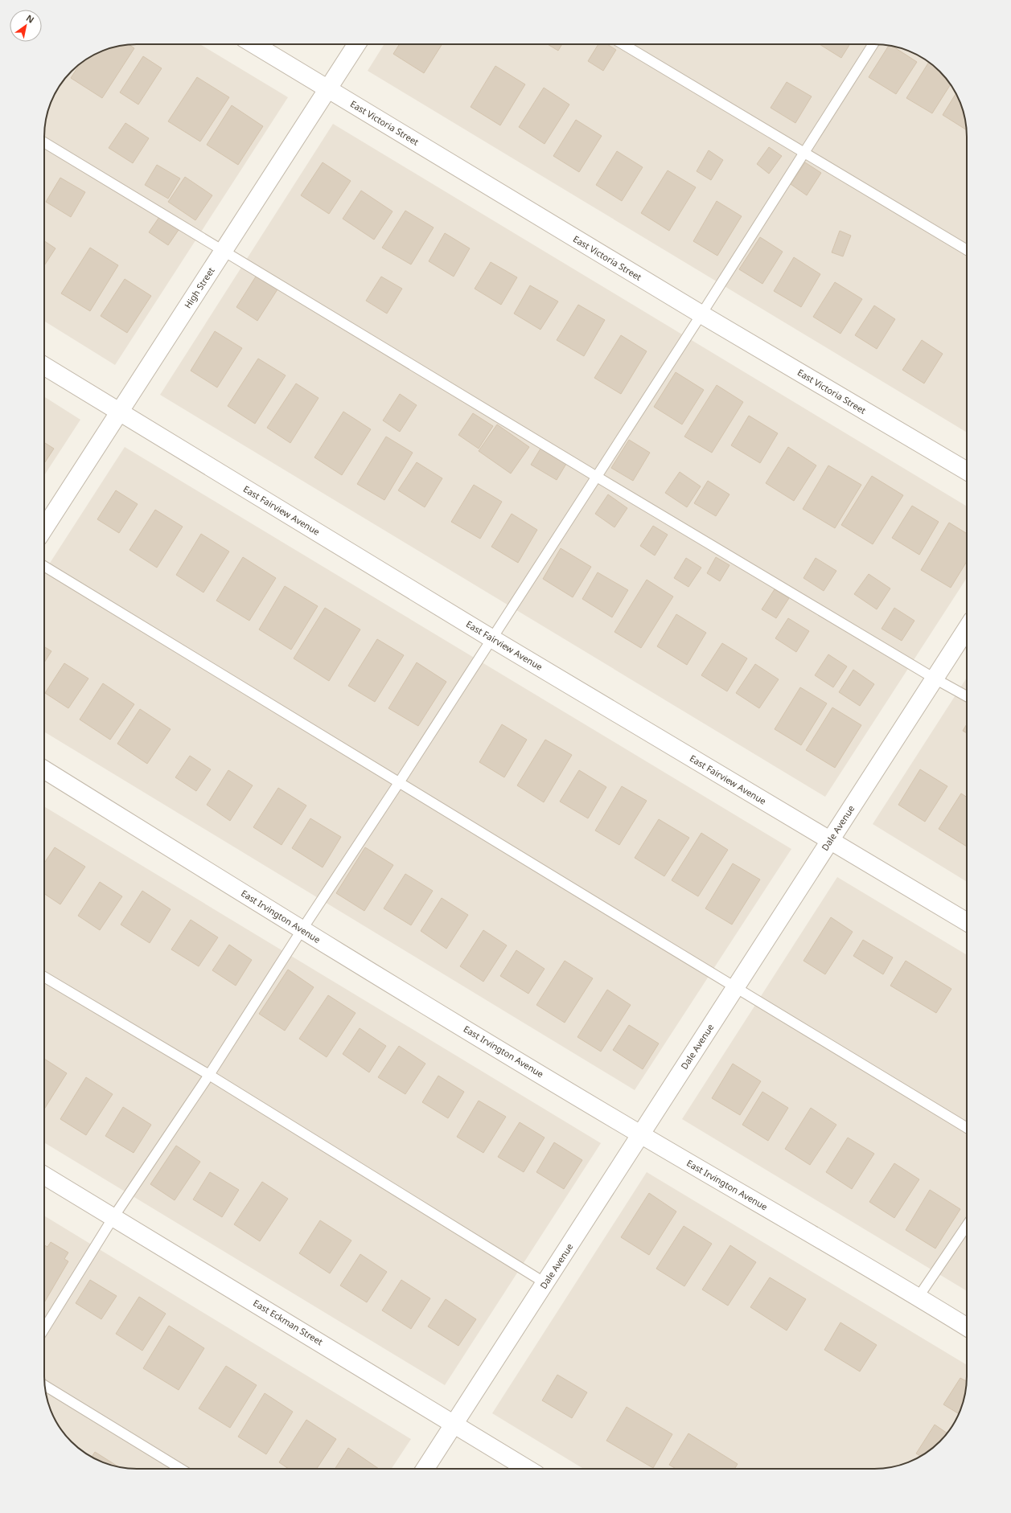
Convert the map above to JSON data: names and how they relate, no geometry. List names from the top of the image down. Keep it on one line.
{"streets":{"street":["East Victoria Street","High Street","East Fairview Avenue","Dale Avenue","East Irvington Avenue","East Eckman Street"]},"crossings":[["East Victoria Street","High Street"],["High Street","East Fairview Avenue"],["East Fairview Avenue","Dale Avenue"],["Dale Avenue","East Irvington Avenue"],["Dale Avenue","East Eckman Street"]],"north":"top right"}
